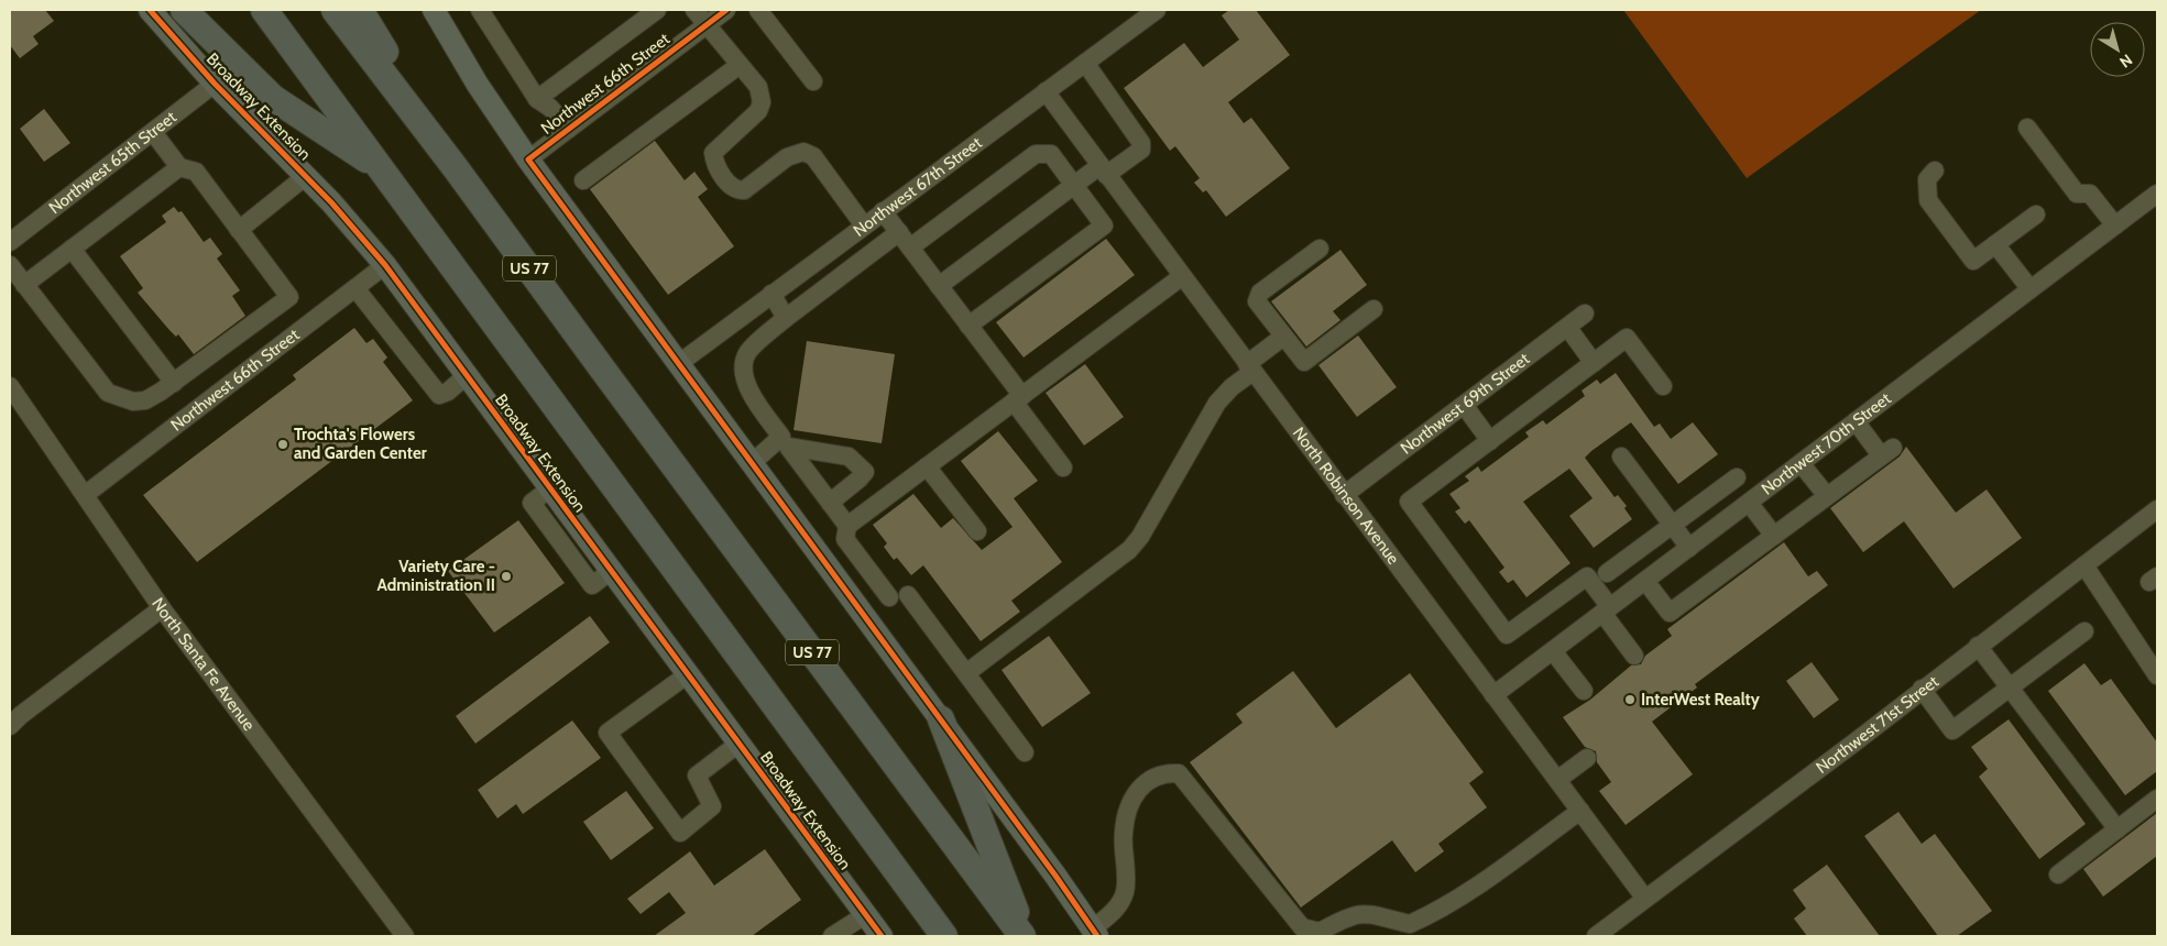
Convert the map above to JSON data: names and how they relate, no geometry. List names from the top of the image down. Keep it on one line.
{"streets":{"highway":["US 77"],"main road":["Broadway Extension"],"street":["Northwest 66th Street","Northwest 65th Street","Northwest 67th Street","Northwest 69th Street","Northwest 70th Street","North Robinson Avenue","North Santa Fe Avenue","Northwest 71st Street"]},"crossings":[["Northwest 66th Street","Broadway Extension"],["Northwest 66th Street","North Santa Fe Avenue"],["Broadway Extension","Northwest 65th Street"],["Northwest 67th Street","North Robinson Avenue"],["Northwest 69th Street","North Robinson Avenue"],["Northwest 70th Street","North Robinson Avenue"],["North Robinson Avenue","Northwest 71st Street"]],"places":["Trochta's Flowers and Garden Center","Variety Care - Administration II","InterWest Realty"],"north":"bottom right"}
